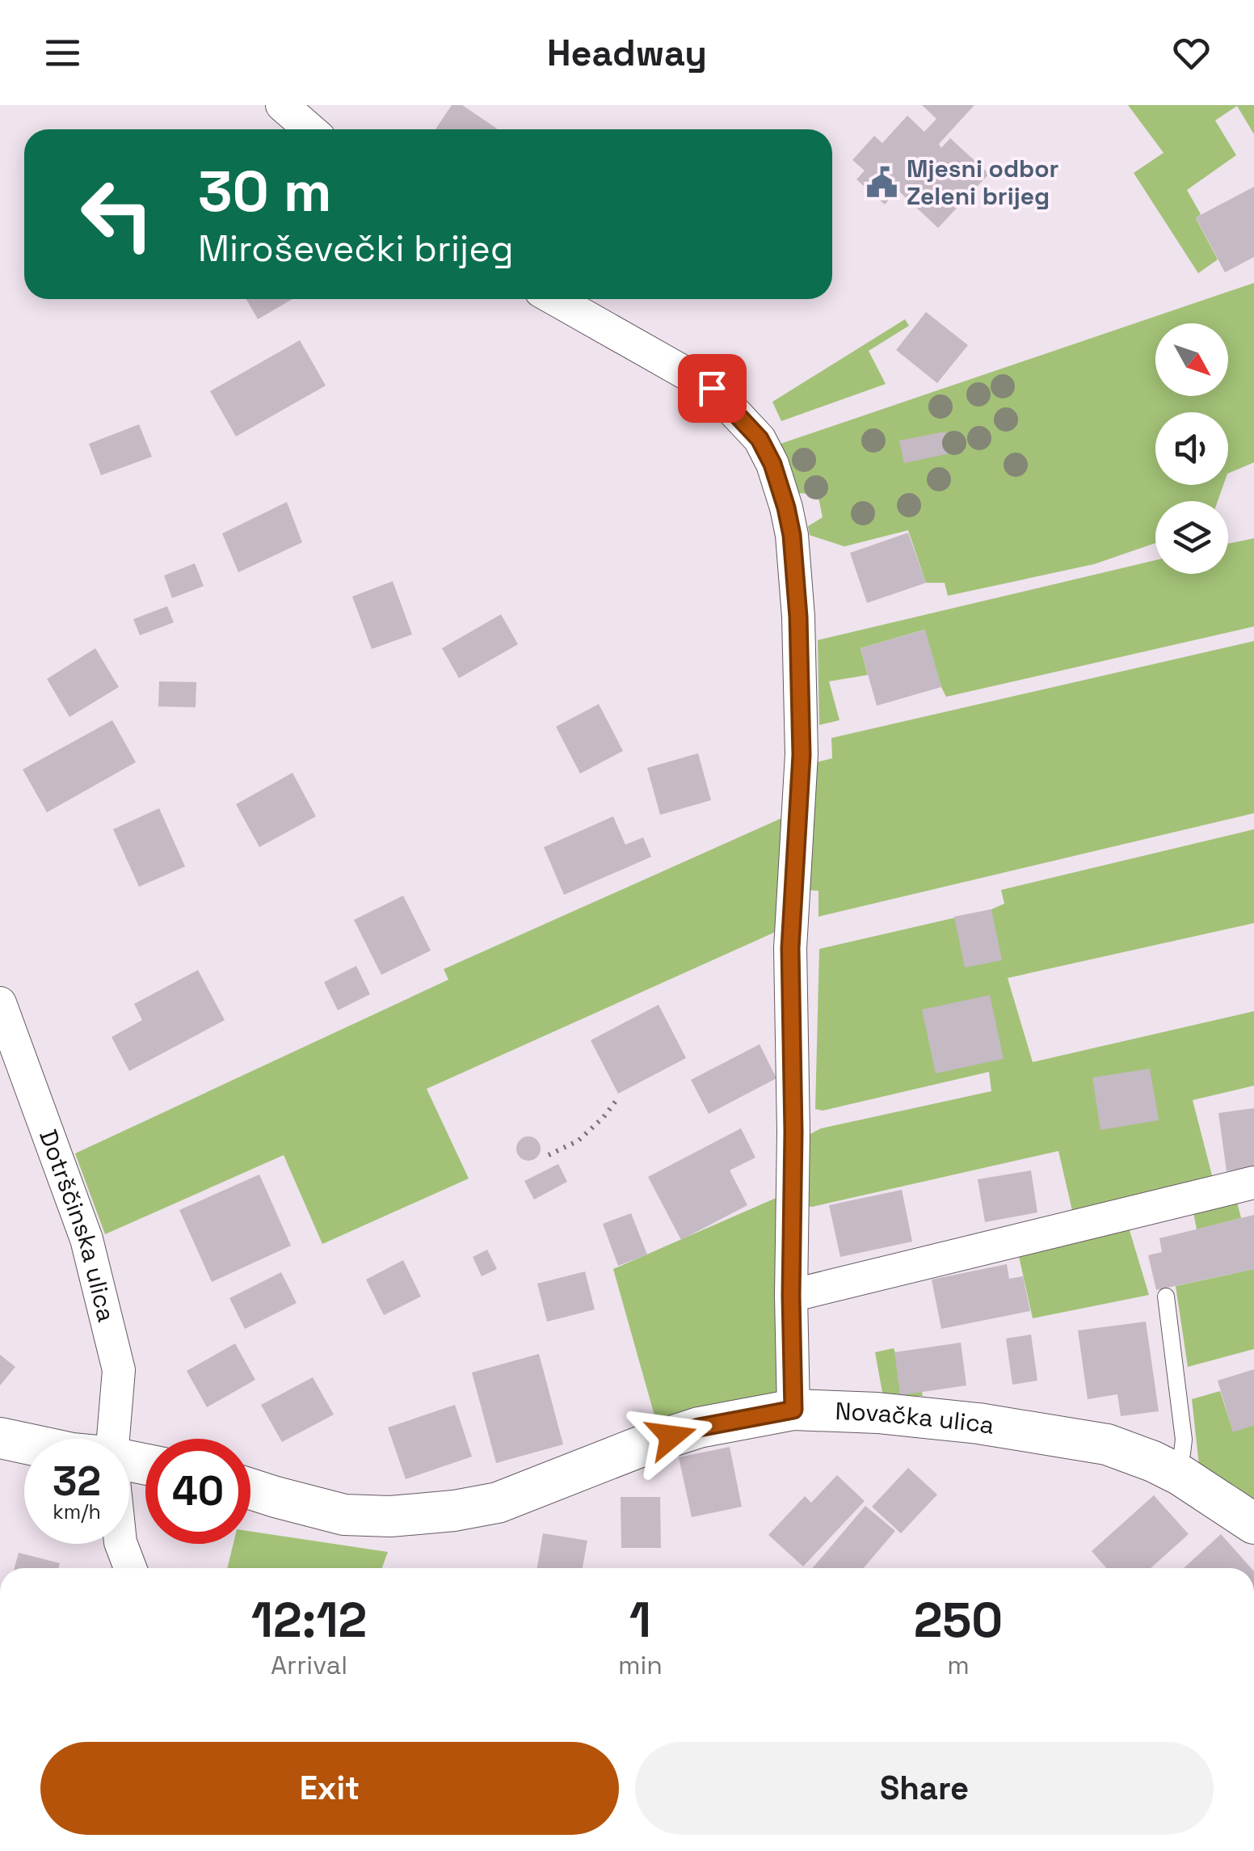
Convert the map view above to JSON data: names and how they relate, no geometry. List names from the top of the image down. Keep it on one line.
{"streets":{"street":["Dotrščinska ulica","Novačka ulica"]},"places":{"public building":["Mjesni odbor Zeleni brijeg"]},"north":"bottom right","page":{"header":"Headway","turn":["30 m","Miroševečki brijeg"],"speed":"32 km/h","limit":"40","eta":["12:12","Arrival","1","min","250","m"],"buttons":["Exit","Share"]}}
